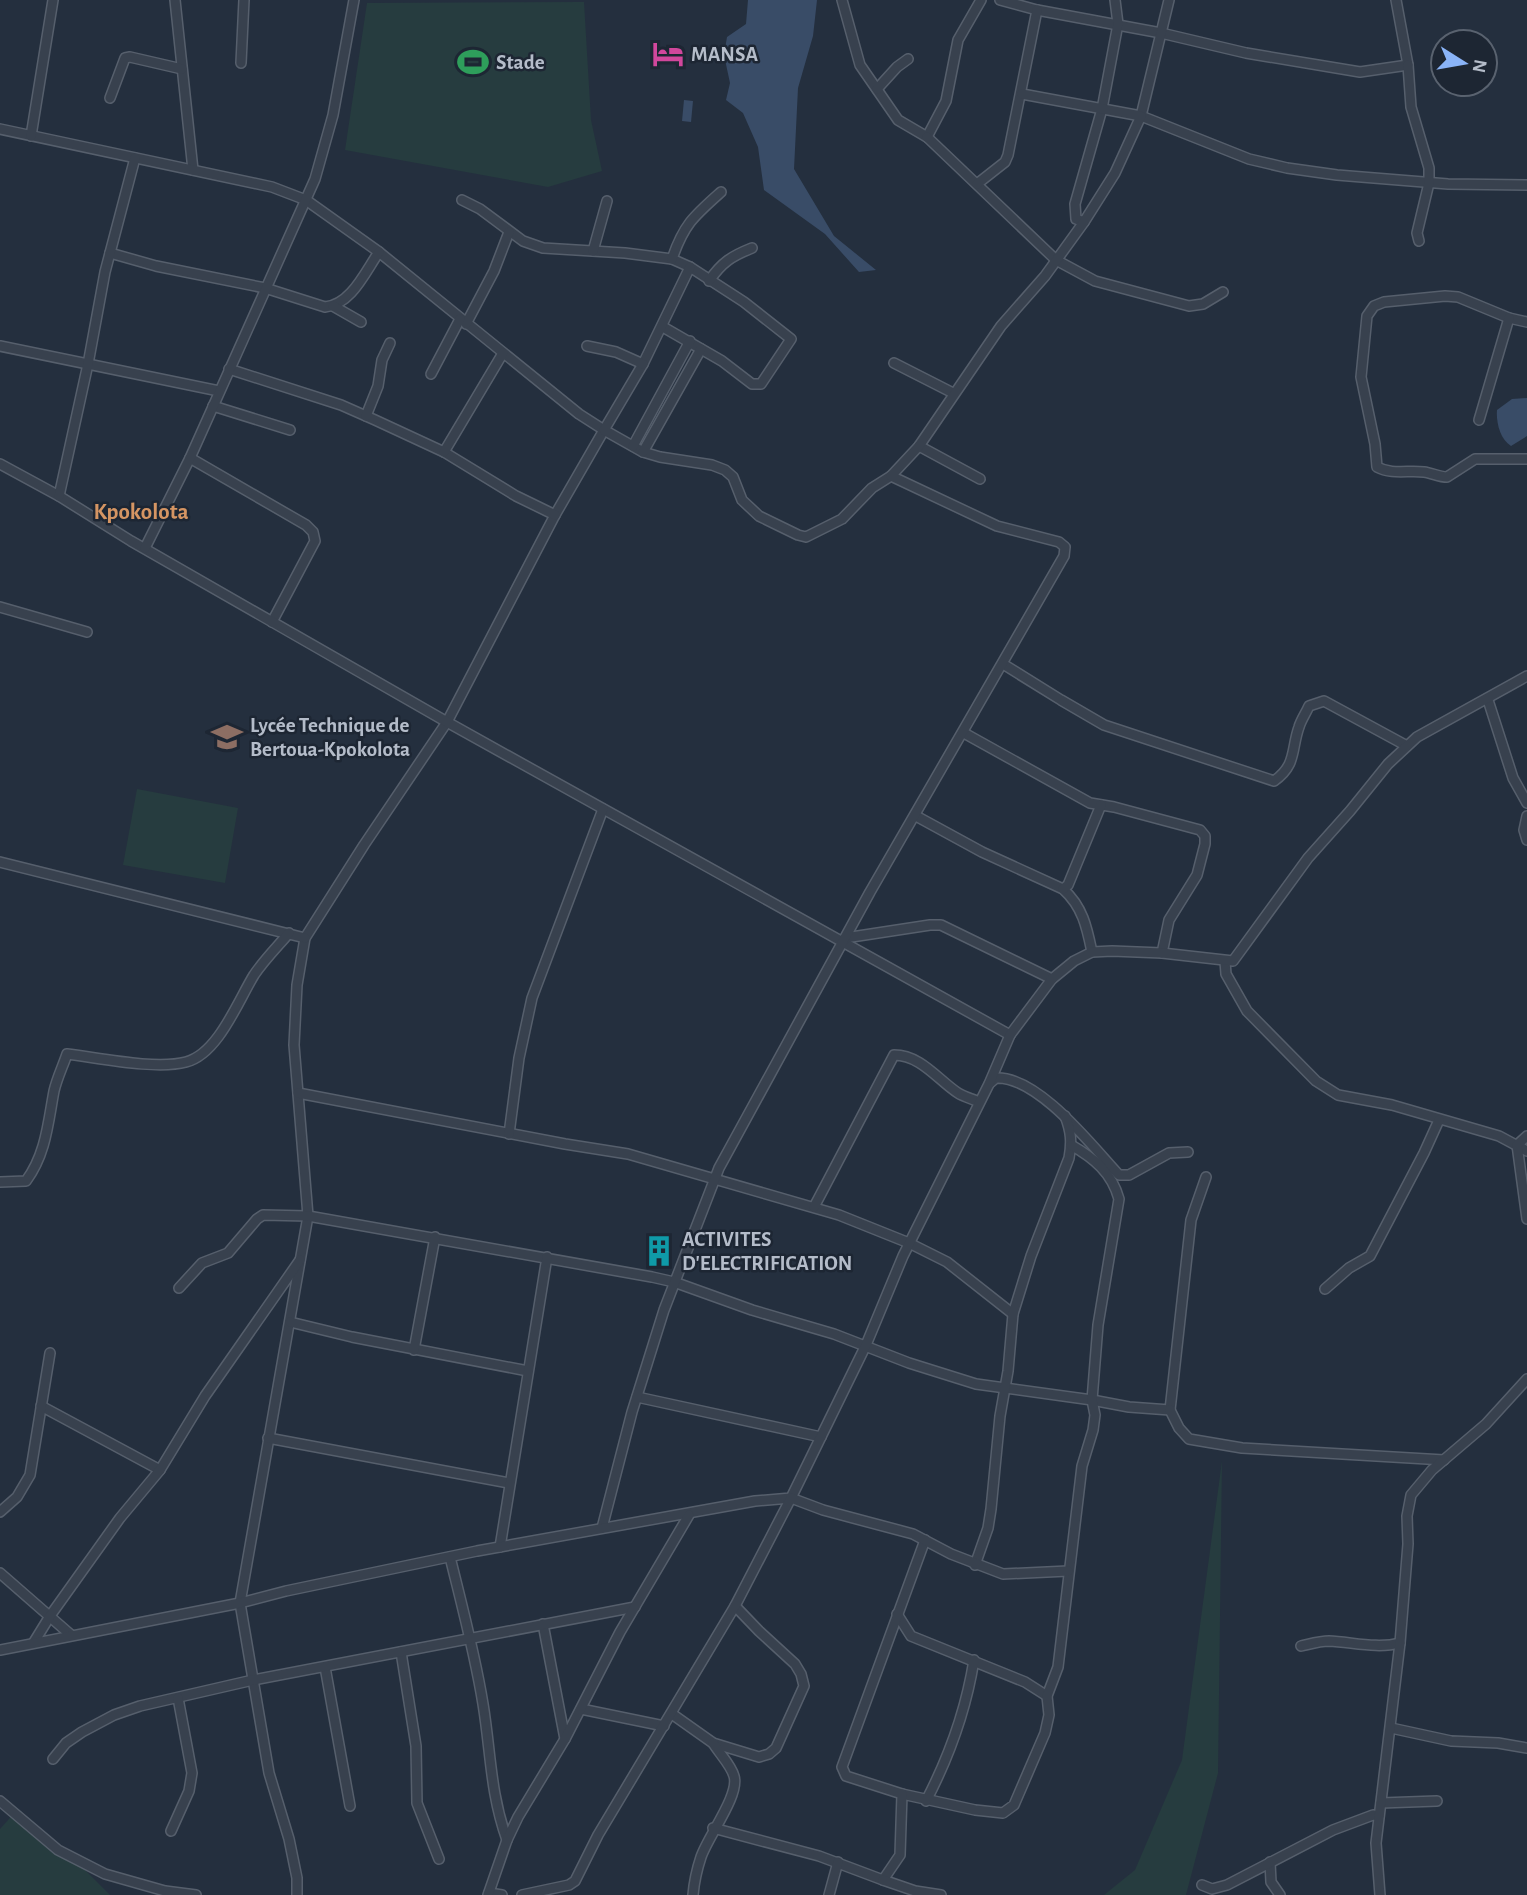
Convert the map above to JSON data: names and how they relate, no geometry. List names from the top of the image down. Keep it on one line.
{"districts":["Kpokolota"],"places":{"hotel":["MANSA"],"sports":["Stade"],"school or university":["Lycée Technique de Bertoua-Kpokolota"],"building":["ACTIVITES D'ELECTRIFICATION"]},"north":"right"}
